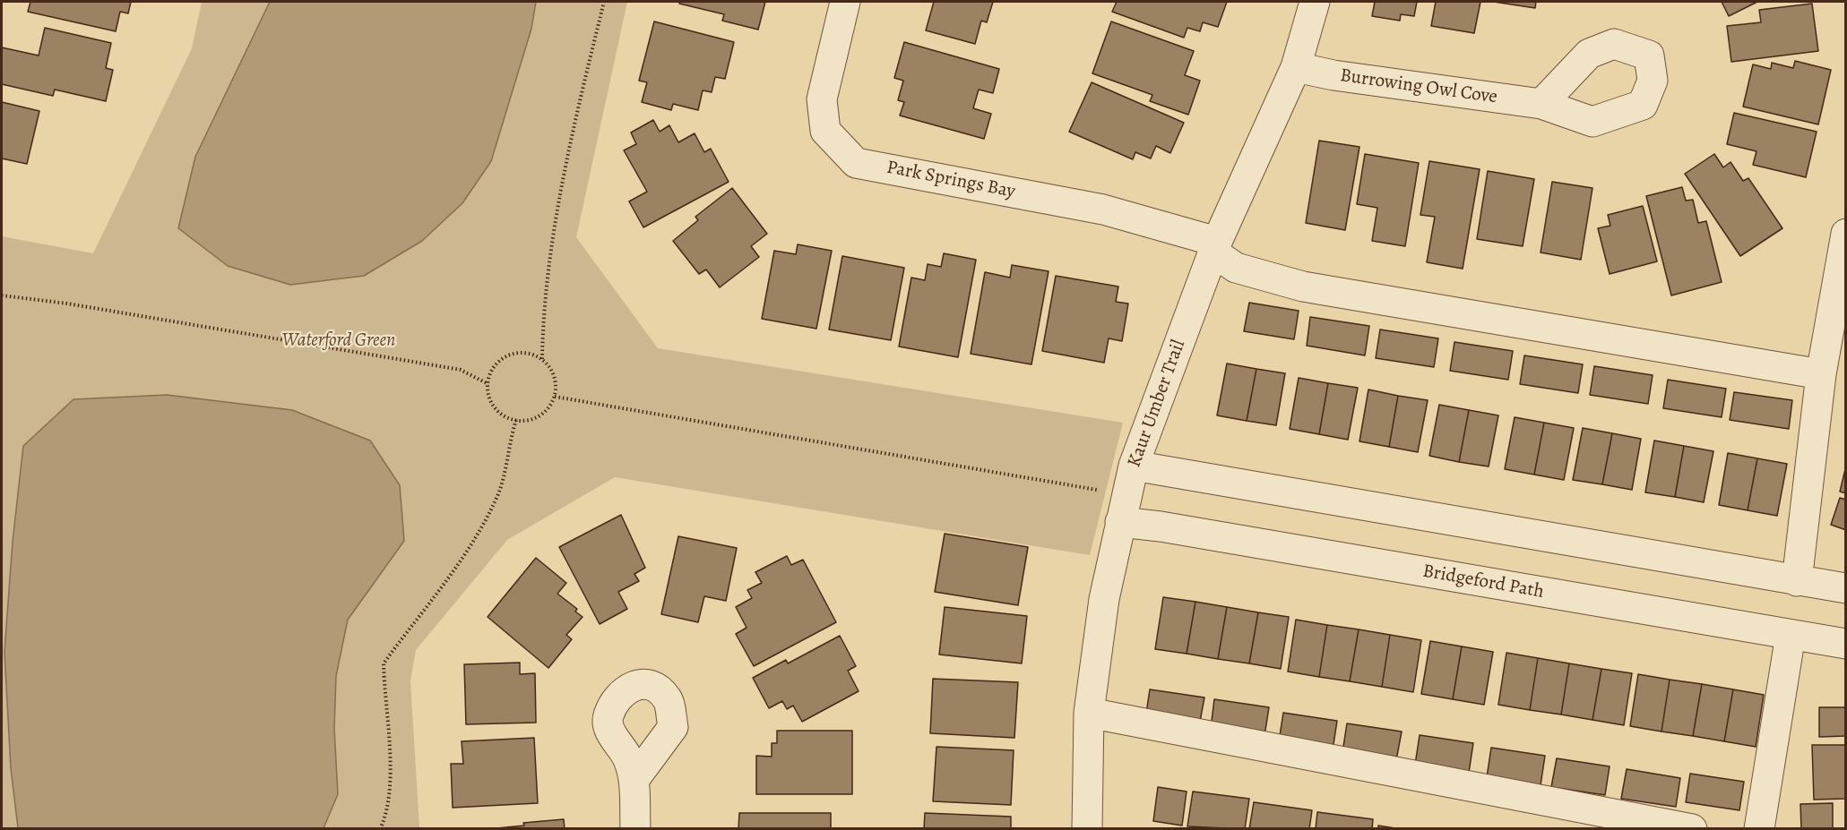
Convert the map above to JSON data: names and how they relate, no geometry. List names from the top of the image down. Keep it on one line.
{"streets":{"street":["Burrowing Owl Cove","Park Springs Bay","Kaur Umber Trail","Bridgeford Path"]},"crossings":[["Burrowing Owl Cove","Kaur Umber Trail"],["Park Springs Bay","Kaur Umber Trail"],["Kaur Umber Trail","Bridgeford Path"]],"parks":["Waterford Green"]}
